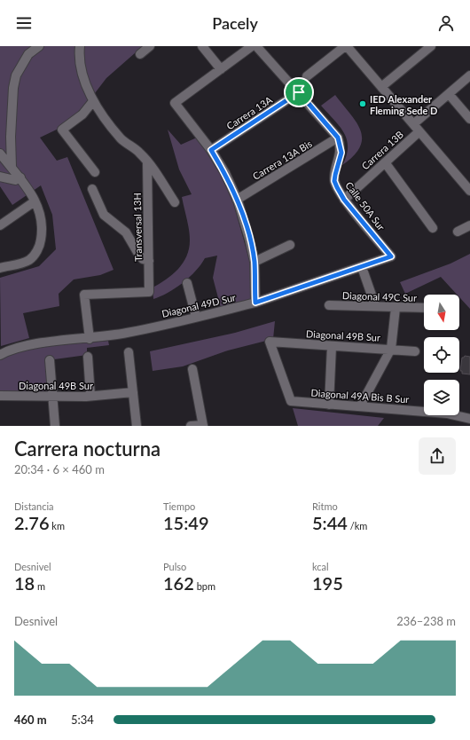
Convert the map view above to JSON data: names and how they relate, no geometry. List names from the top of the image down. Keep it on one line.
{"streets":{"street":["Carrera 13A","Carrera 13B","Carrera 13A Bis","Calle 50A Sur","Transversal 13H","Diagonal 49C Sur","Diagonal 49D Sur","Diagonal 49B Sur","Diagonal 49A Bis B Sur"]},"crossings":[["Carrera 13B","Calle 50A Sur"],["Carrera 13A Bis","Calle 50A Sur"],["Calle 50A Sur","Diagonal 49D Sur"],["Transversal 13H","Diagonal 49D Sur"],["Diagonal 49B Sur","Diagonal 49A Bis B Sur"]],"places":["IED Alexander Fleming Sede D"],"north":"bottom","page":{"header":"Pacely","heading":["Carrera nocturna","20:34 · 6 × 460 m"],"stats":[["Distancia","2.76 km"],["Tiempo","15:49"],["Ritmo","5:44 /km"],["Desnivel","18 m"],["Pulso","162 bpm"],["kcal","195"]],"chart":["Desnivel","236–238 m"],"list":[{"name":"460 m","note":"5:34"}]}}
